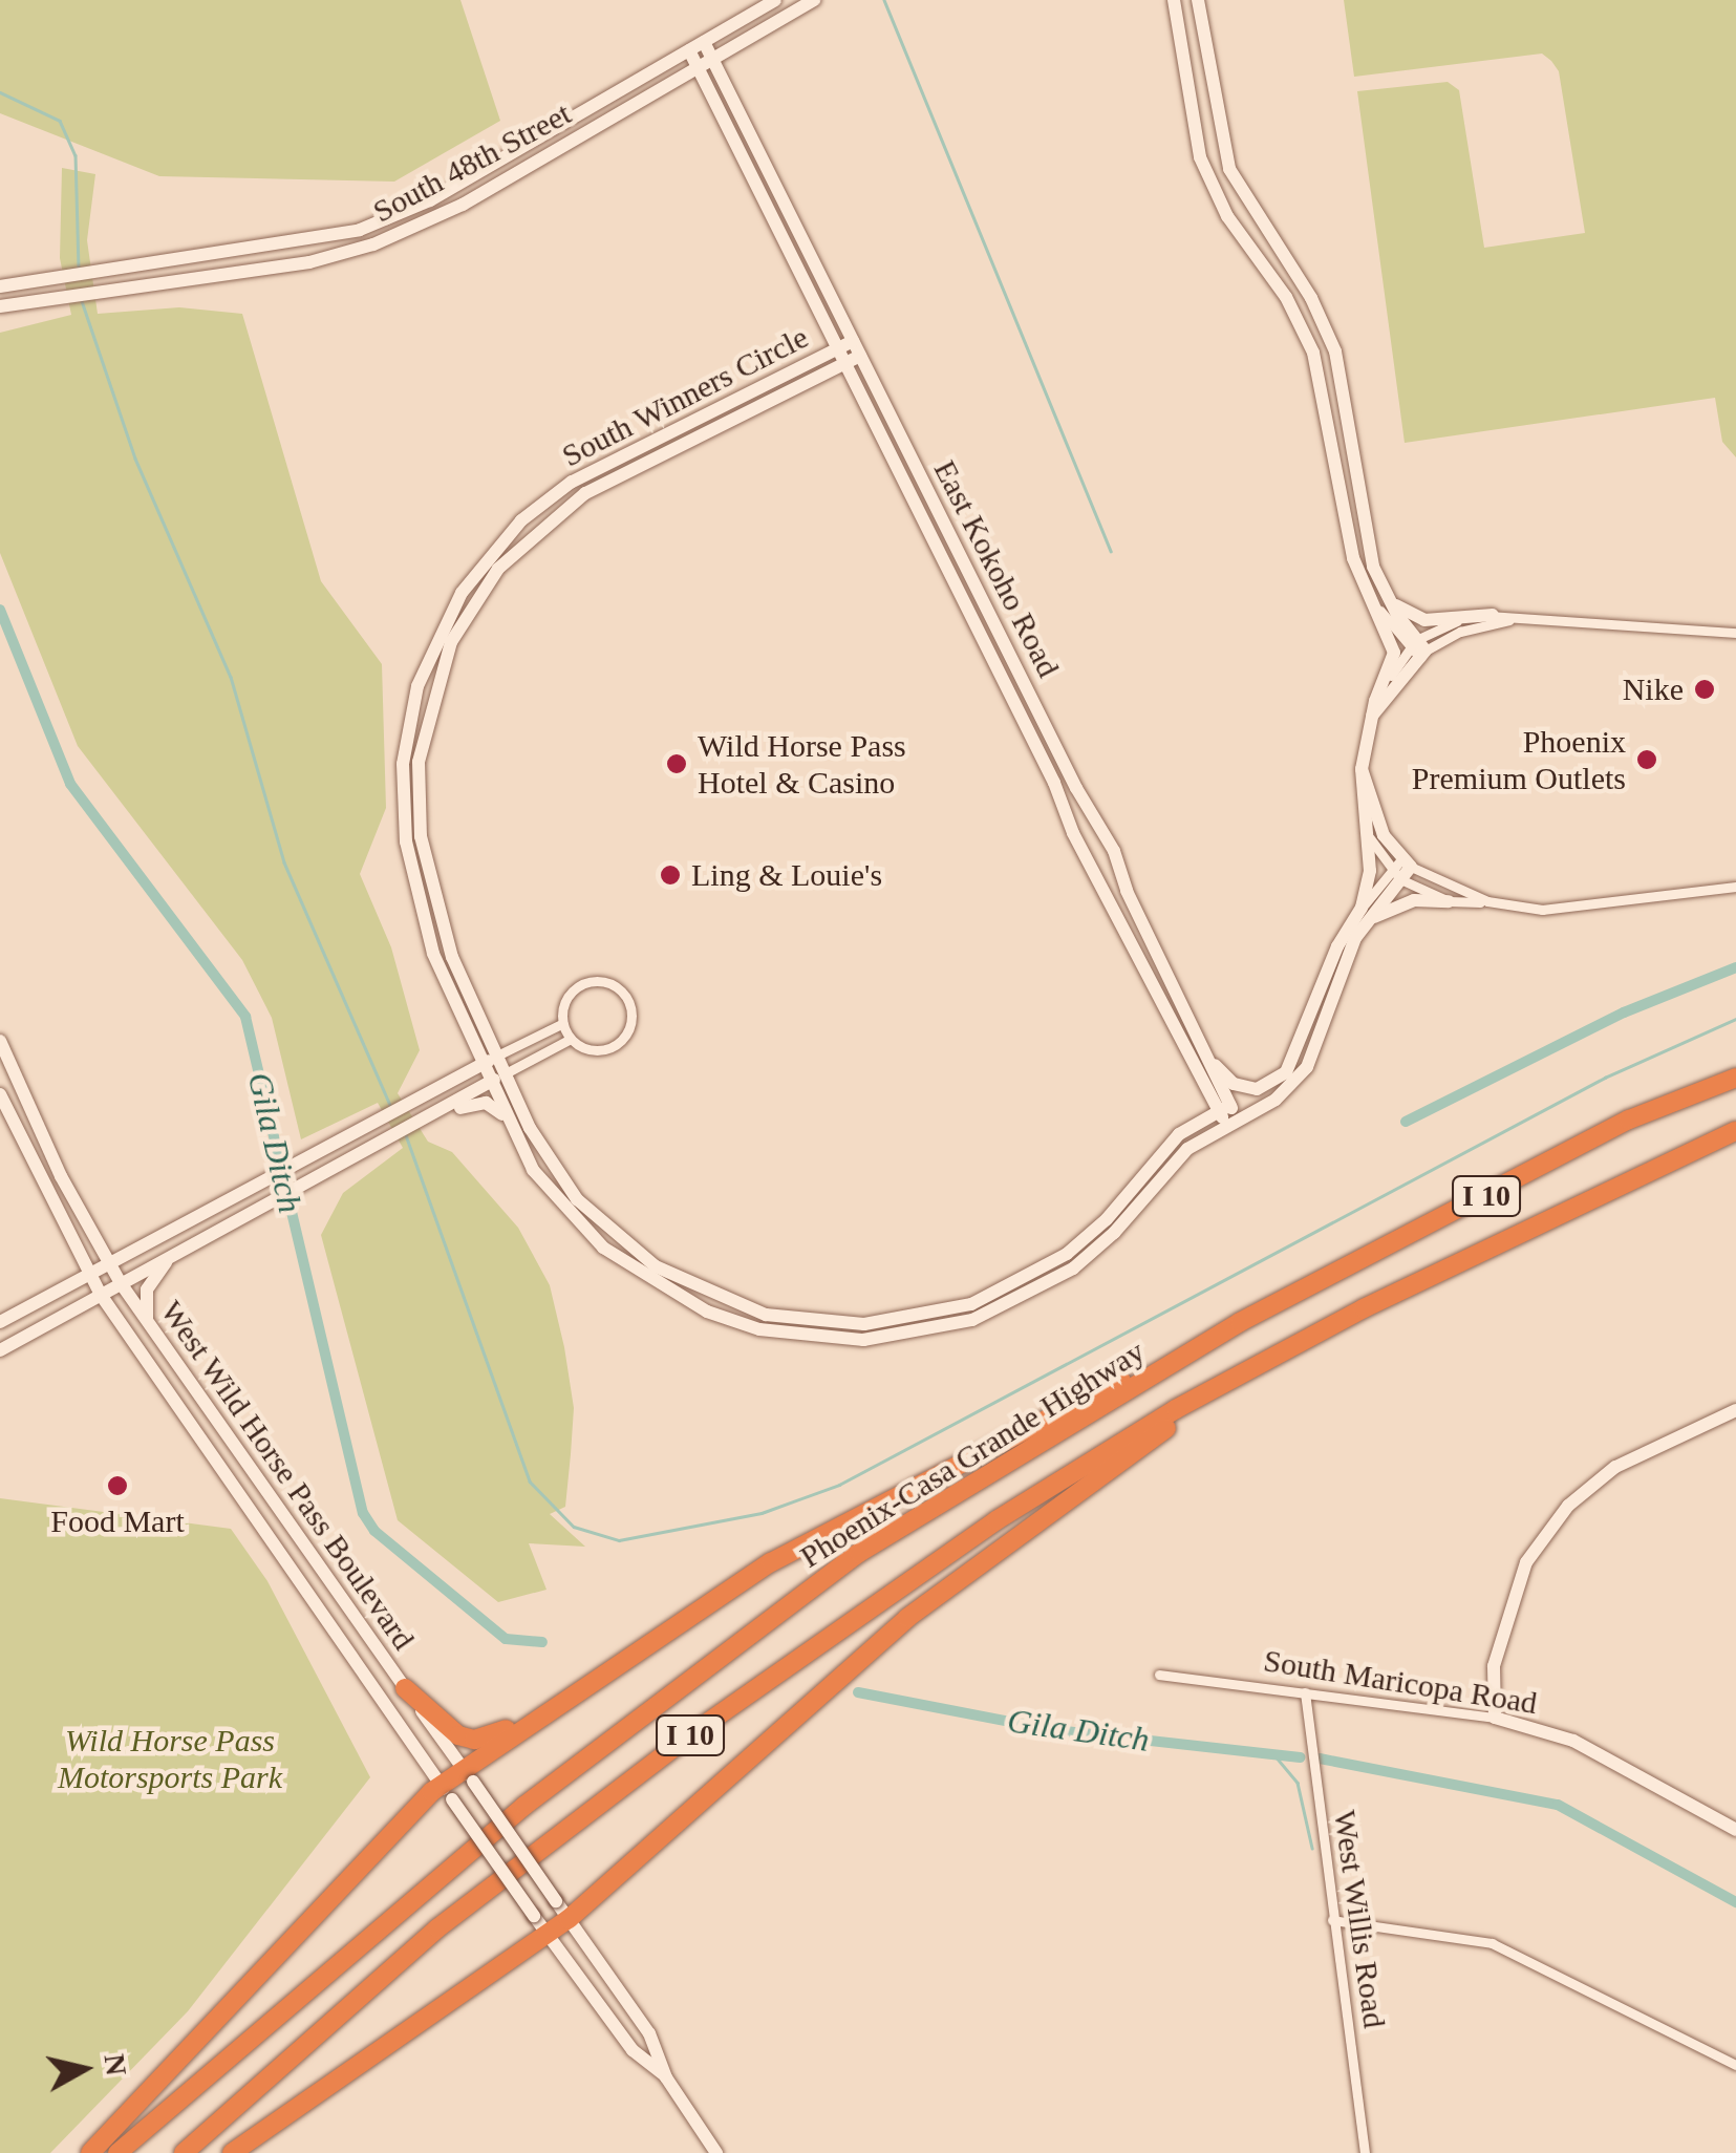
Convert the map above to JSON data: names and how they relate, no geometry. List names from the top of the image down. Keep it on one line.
{"streets":{"highway":["I 10","Phoenix-Casa Grande Highway"],"street":["South 48th Street","South Winners Circle","East Kokoho Road","West Wild Horse Pass Boulevard","South Maricopa Road","West Willis Road"]},"crossings":[["South 48th Street","East Kokoho Road"],["South Winners Circle","East Kokoho Road"],["South Maricopa Road","West Willis Road"]],"water":["Gila Ditch"],"parks":["Wild Horse Pass Motorsports Park"],"places":["Nike","Phoenix Premium Outlets","Wild Horse Pass Hotel & Casino","Ling & Louie's","Food Mart"],"north":"right"}
